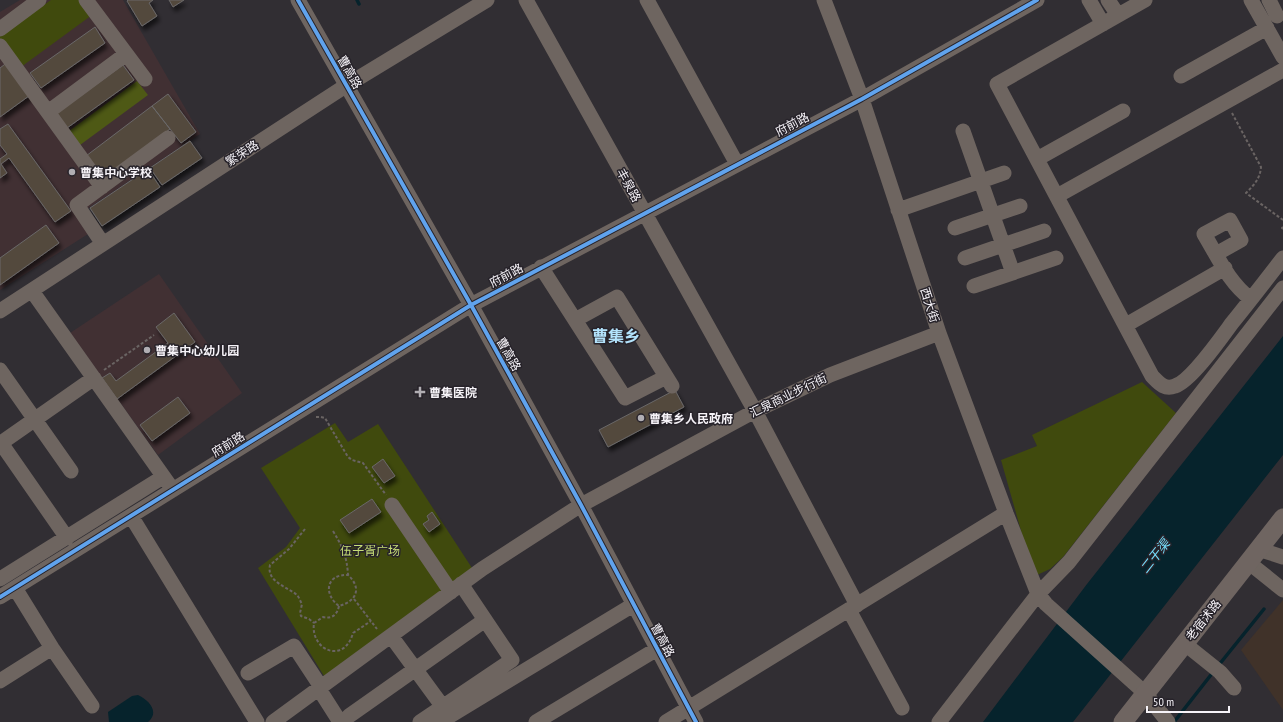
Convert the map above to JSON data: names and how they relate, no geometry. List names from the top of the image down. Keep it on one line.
{"streets":{"main road":["老宿沭路"],"street":["曹高路","府前路","繁荣路","丰泉路","西大街","汇泉商业步行街"]},"crossings":[["曹高路","府前路"],["曹高路","繁荣路"],["曹高路","汇泉商业步行街"],["府前路","丰泉路"],["府前路","西大街"],["丰泉路","汇泉商业步行街"],["西大街","汇泉商业步行街"]],"districts":["曹集乡"],"water":["二干渠"],"parks":["伍子胥广场"],"places":{"other":["曹集中心学校","曹集中心幼儿园","曹集乡人民政府"],"health":["曹集医院"]},"scale_bar":"50 m"}
